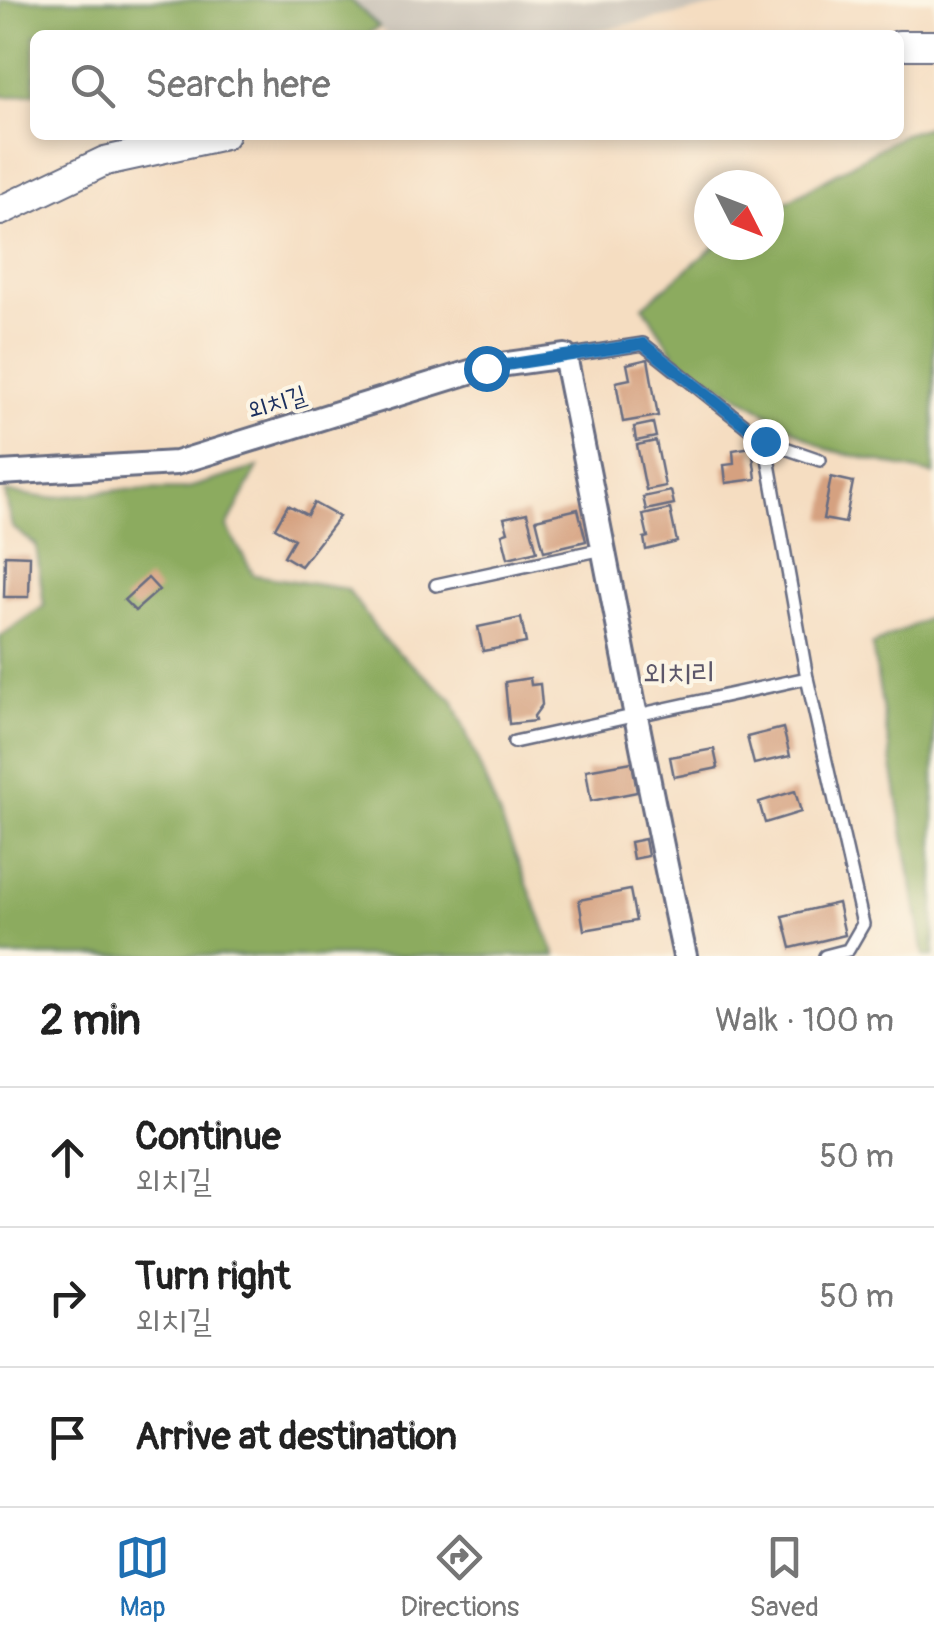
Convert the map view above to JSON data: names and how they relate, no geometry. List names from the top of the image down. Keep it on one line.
{"streets":{"street":["외치길"]},"districts":["외치리"],"north":"bottom right","page":{"search":"Search here","heading":["2 min","Walk · 100 m"],"list":[["Continue","외치길","50 m"],["Turn right","외치길","50 m"],"Arrive at destination"],"nav":["Map","Directions","Saved"]}}
